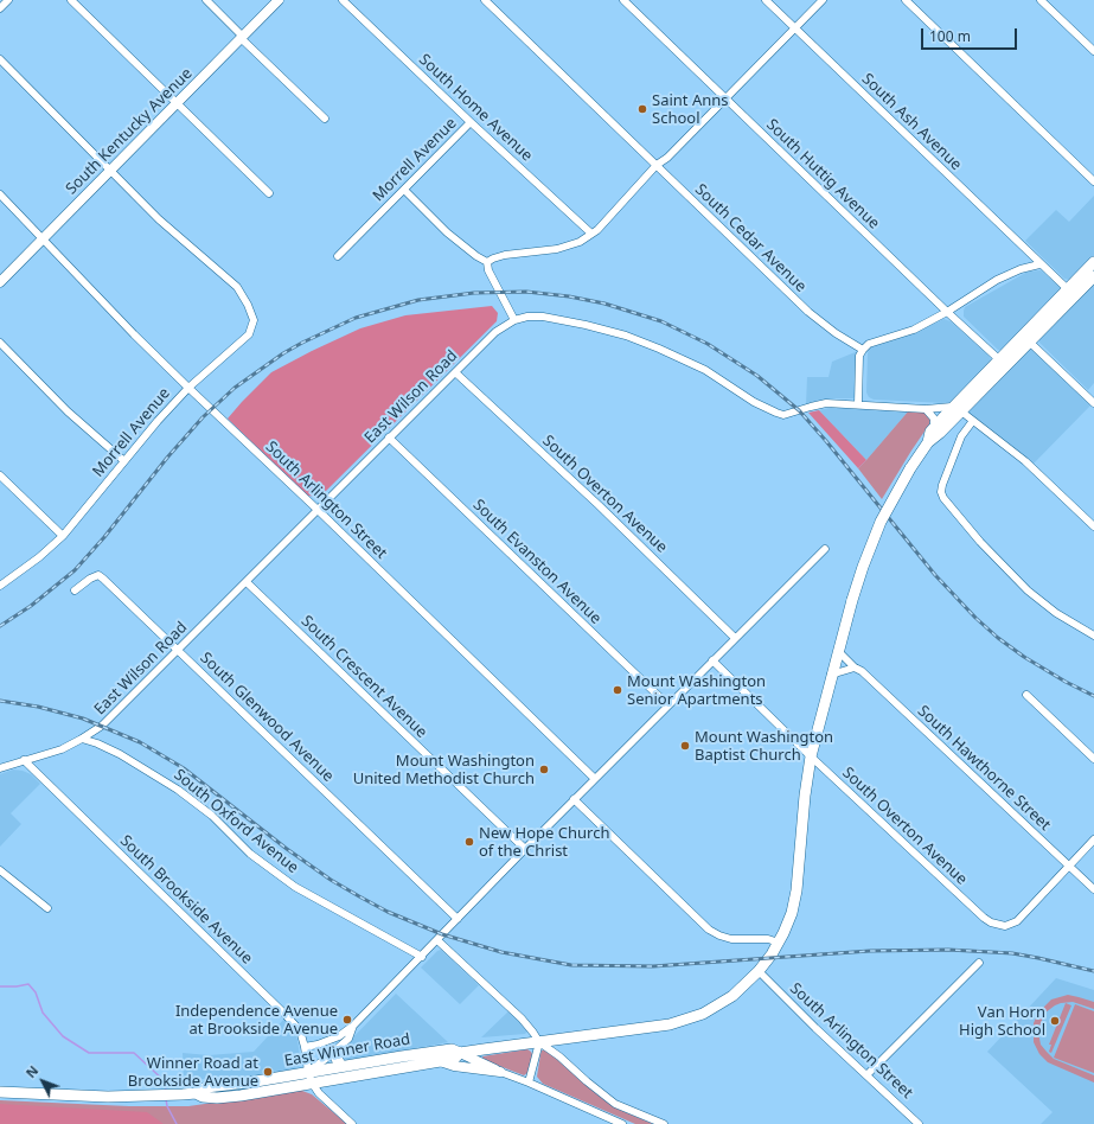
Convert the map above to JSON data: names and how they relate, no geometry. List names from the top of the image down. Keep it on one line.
{"streets":{"main road":["East Winner Road"],"street":["South Home Avenue","South Ash Avenue","South Kentucky Avenue","Morrell Avenue","South Huttig Avenue","South Cedar Avenue","East Wilson Road","South Overton Avenue","South Arlington Street","South Evanston Avenue","South Crescent Avenue","South Glenwood Avenue","South Hawthorne Street","South Oxford Avenue","South Brookside Avenue"]},"crossings":[["South Home Avenue","Morrell Avenue"],["South Kentucky Avenue","Morrell Avenue"],["South Kentucky Avenue","South Arlington Street"],["Morrell Avenue","South Arlington Street"],["East Wilson Road","South Overton Avenue"],["East Wilson Road","South Arlington Street"],["East Wilson Road","South Evanston Avenue"],["East Wilson Road","South Crescent Avenue"],["East Wilson Road","South Glenwood Avenue"],["East Wilson Road","South Oxford Avenue"],["East Wilson Road","South Brookside Avenue"],["South Overton Avenue","South Hawthorne Street"],["South Brookside Avenue","East Winner Road"]],"places":["Saint Anns School","Mount Washington Senior Apartments","Mount Washington Baptist Church","Mount Washington United Methodist Church","New Hope Church of the Christ","Independence Avenue at Brookside Avenue","Van Horn High School","Winner Road at Brookside Avenue"],"scale_bar":"100 m","north":"top left"}
